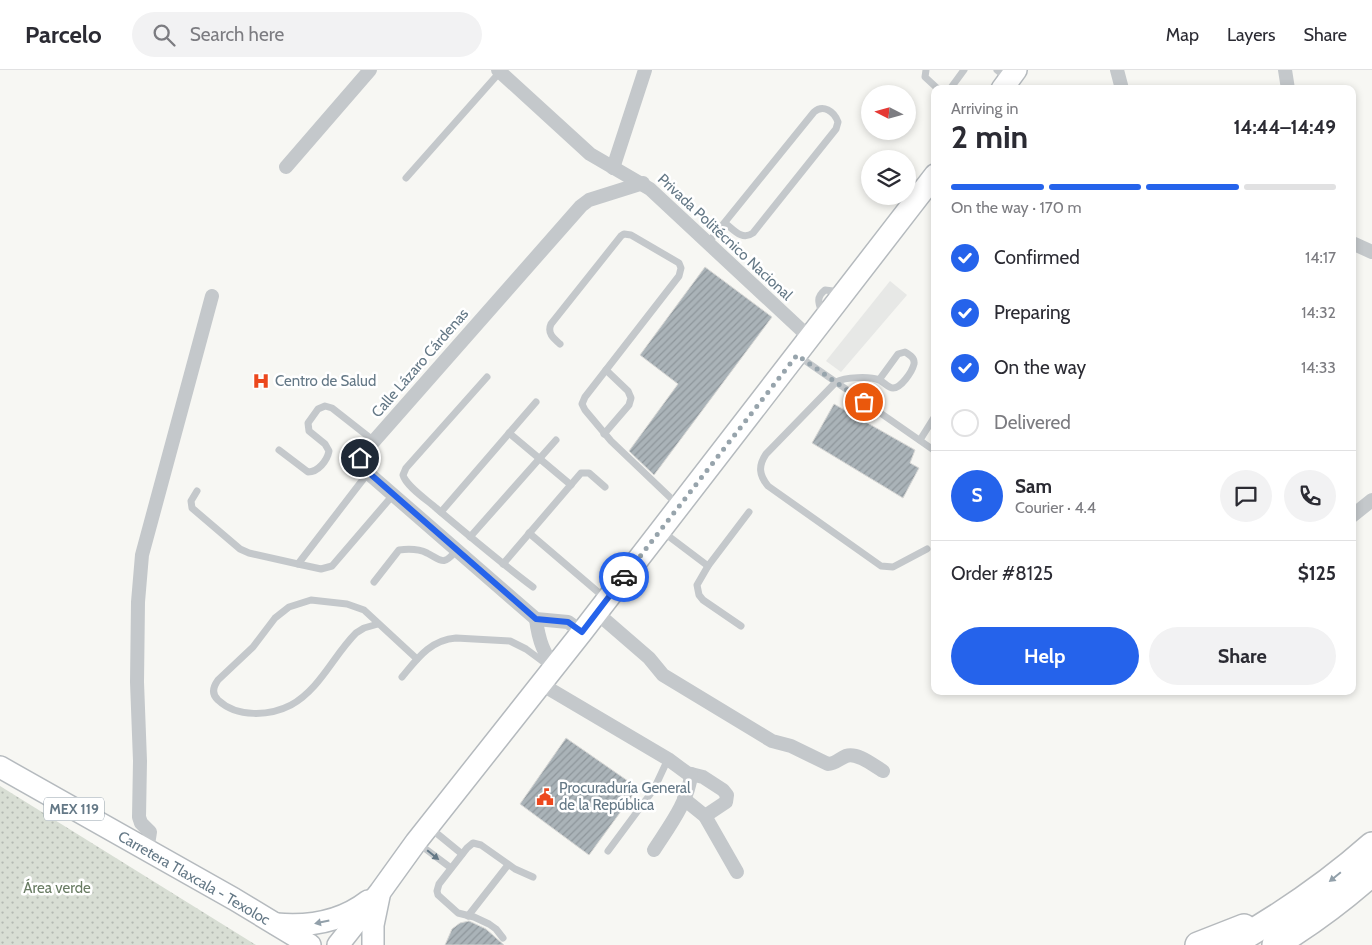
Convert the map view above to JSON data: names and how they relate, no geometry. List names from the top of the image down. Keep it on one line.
{"streets":{"main road":["MEX 119","Carretera Tlaxcala - Texoloc"],"street":["Privada Politécnico Nacional","Calle Lázaro Cárdenas"]},"crossings":[["Privada Politécnico Nacional","Calle Lázaro Cárdenas"]],"parks":["Área verde"],"places":{"hospital":["Centro de Salud"],"public building":["Procuraduría General de la República"]},"north":"left","page":{"header":"Parcelo","search":"Search here","nav":["Map","Layers","Share"],"heading":["2 min","Arriving in","14:44–14:49"],"panel":["Sam","Courier · 4.4","Order #8125","$125"],"bar":"On the way · 170 m","list":[["Confirmed","14:17"],["Preparing","14:32"],["On the way","14:33"],"Delivered"],"round":"S","buttons":["Help","Share"]}}
